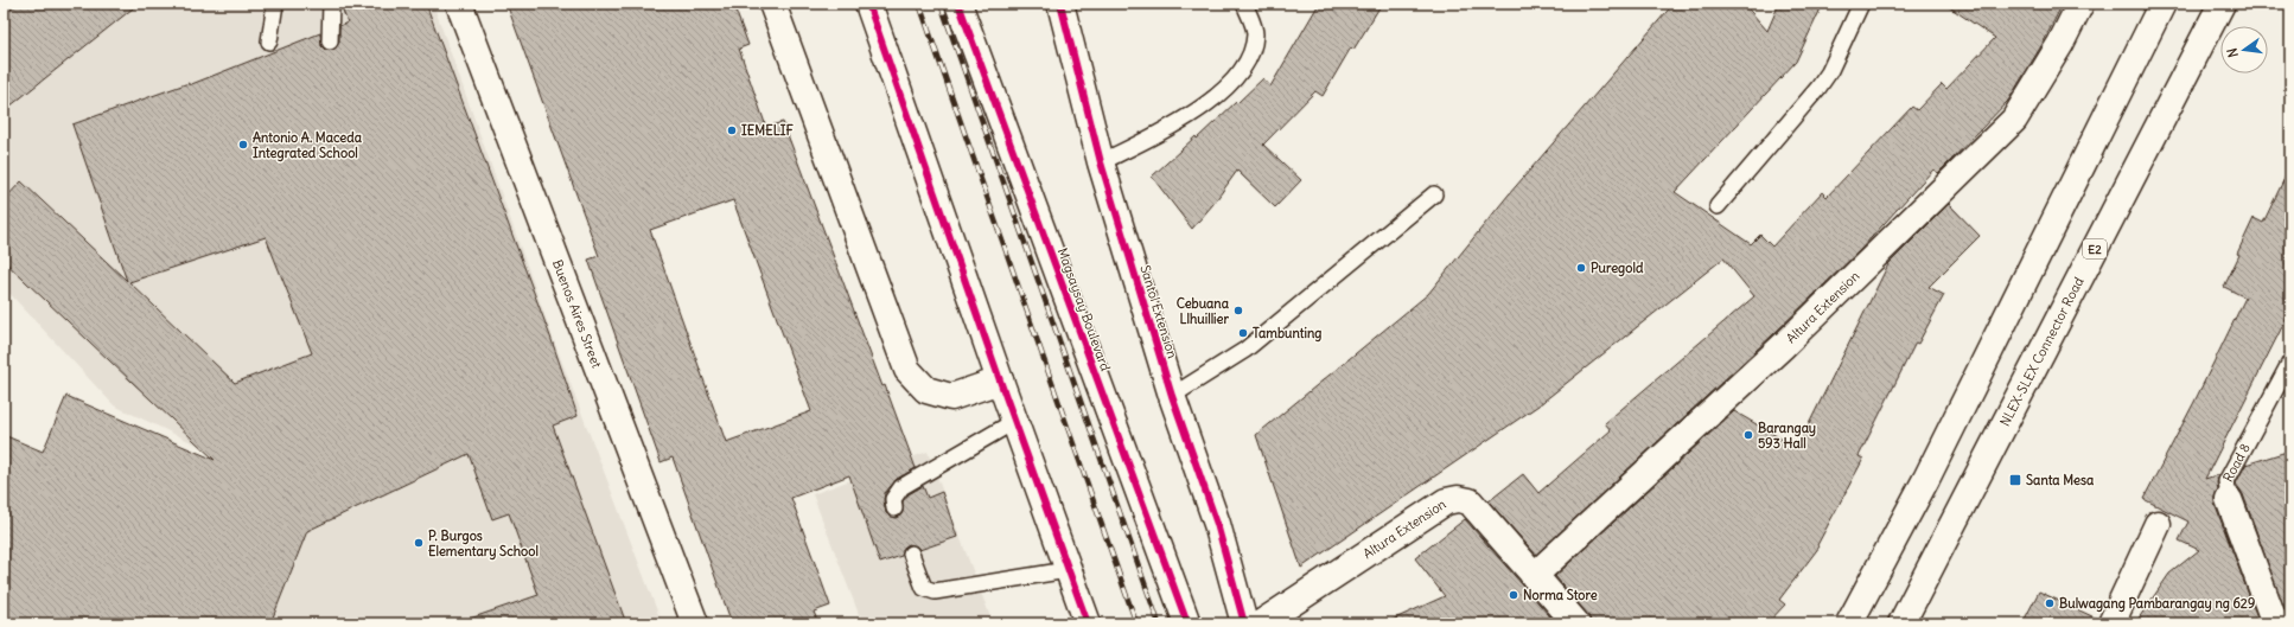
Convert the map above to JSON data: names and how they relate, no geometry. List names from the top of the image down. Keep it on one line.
{"streets":{"main road":["E2","Altura Extension","Magsaysay Boulevard","Santol Extension","Buenos Aires Street","NLEX-SLEX Connector Road","Road 8"]},"places":{"other":["IEMELIF","Antonio A. Maceda Integrated School","Puregold","Cebuana Llhuillier","Tambunting","Barangay 593 Hall","P. Burgos Elementary School","Norma Store","Bulwagang Pambarangay ng 629"],"transit":["Santa Mesa"]},"north":"left"}
